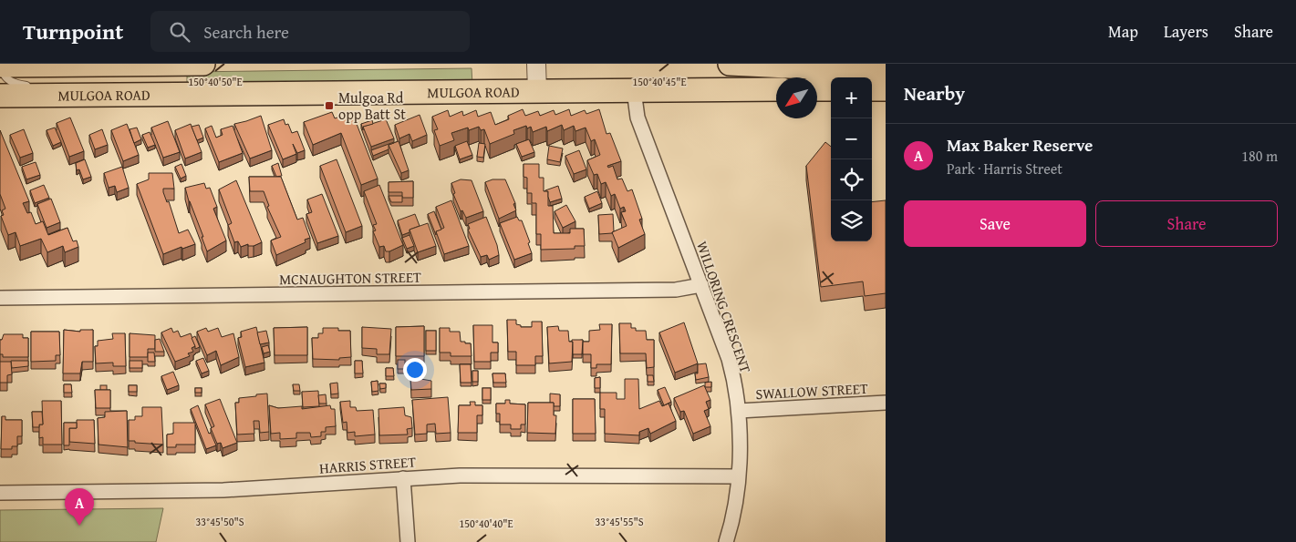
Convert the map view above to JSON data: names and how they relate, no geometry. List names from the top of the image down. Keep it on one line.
{"streets":{"main road":["MULGOA ROAD"],"street":["MCNAUGHTON STREET","WILLORING CRESCENT","SWALLOW STREET","HARRIS STREET"]},"crossings":[["MULGOA ROAD","WILLORING CRESCENT"],["MCNAUGHTON STREET","WILLORING CRESCENT"],["WILLORING CRESCENT","SWALLOW STREET"],["WILLORING CRESCENT","HARRIS STREET"]],"places":{"transit":["Mulgoa Rd opp Batt St"]},"north":"bottom left","page":{"header":"Turnpoint","search":"Search here","nav":["Map","Layers","Share"],"heading":"Nearby","map_buttons":["+","−"],"list":[{"mark":"A","name":"Max Baker Reserve","note":"Park · Harris Street","value":"180 m"}],"buttons":["Save","Share"],"pins":"A"},"coordinates":["150°40'50\"E","150°40'45\"E","33°45'50\"S","33°45'55\"S","150°40'40\"E"]}
